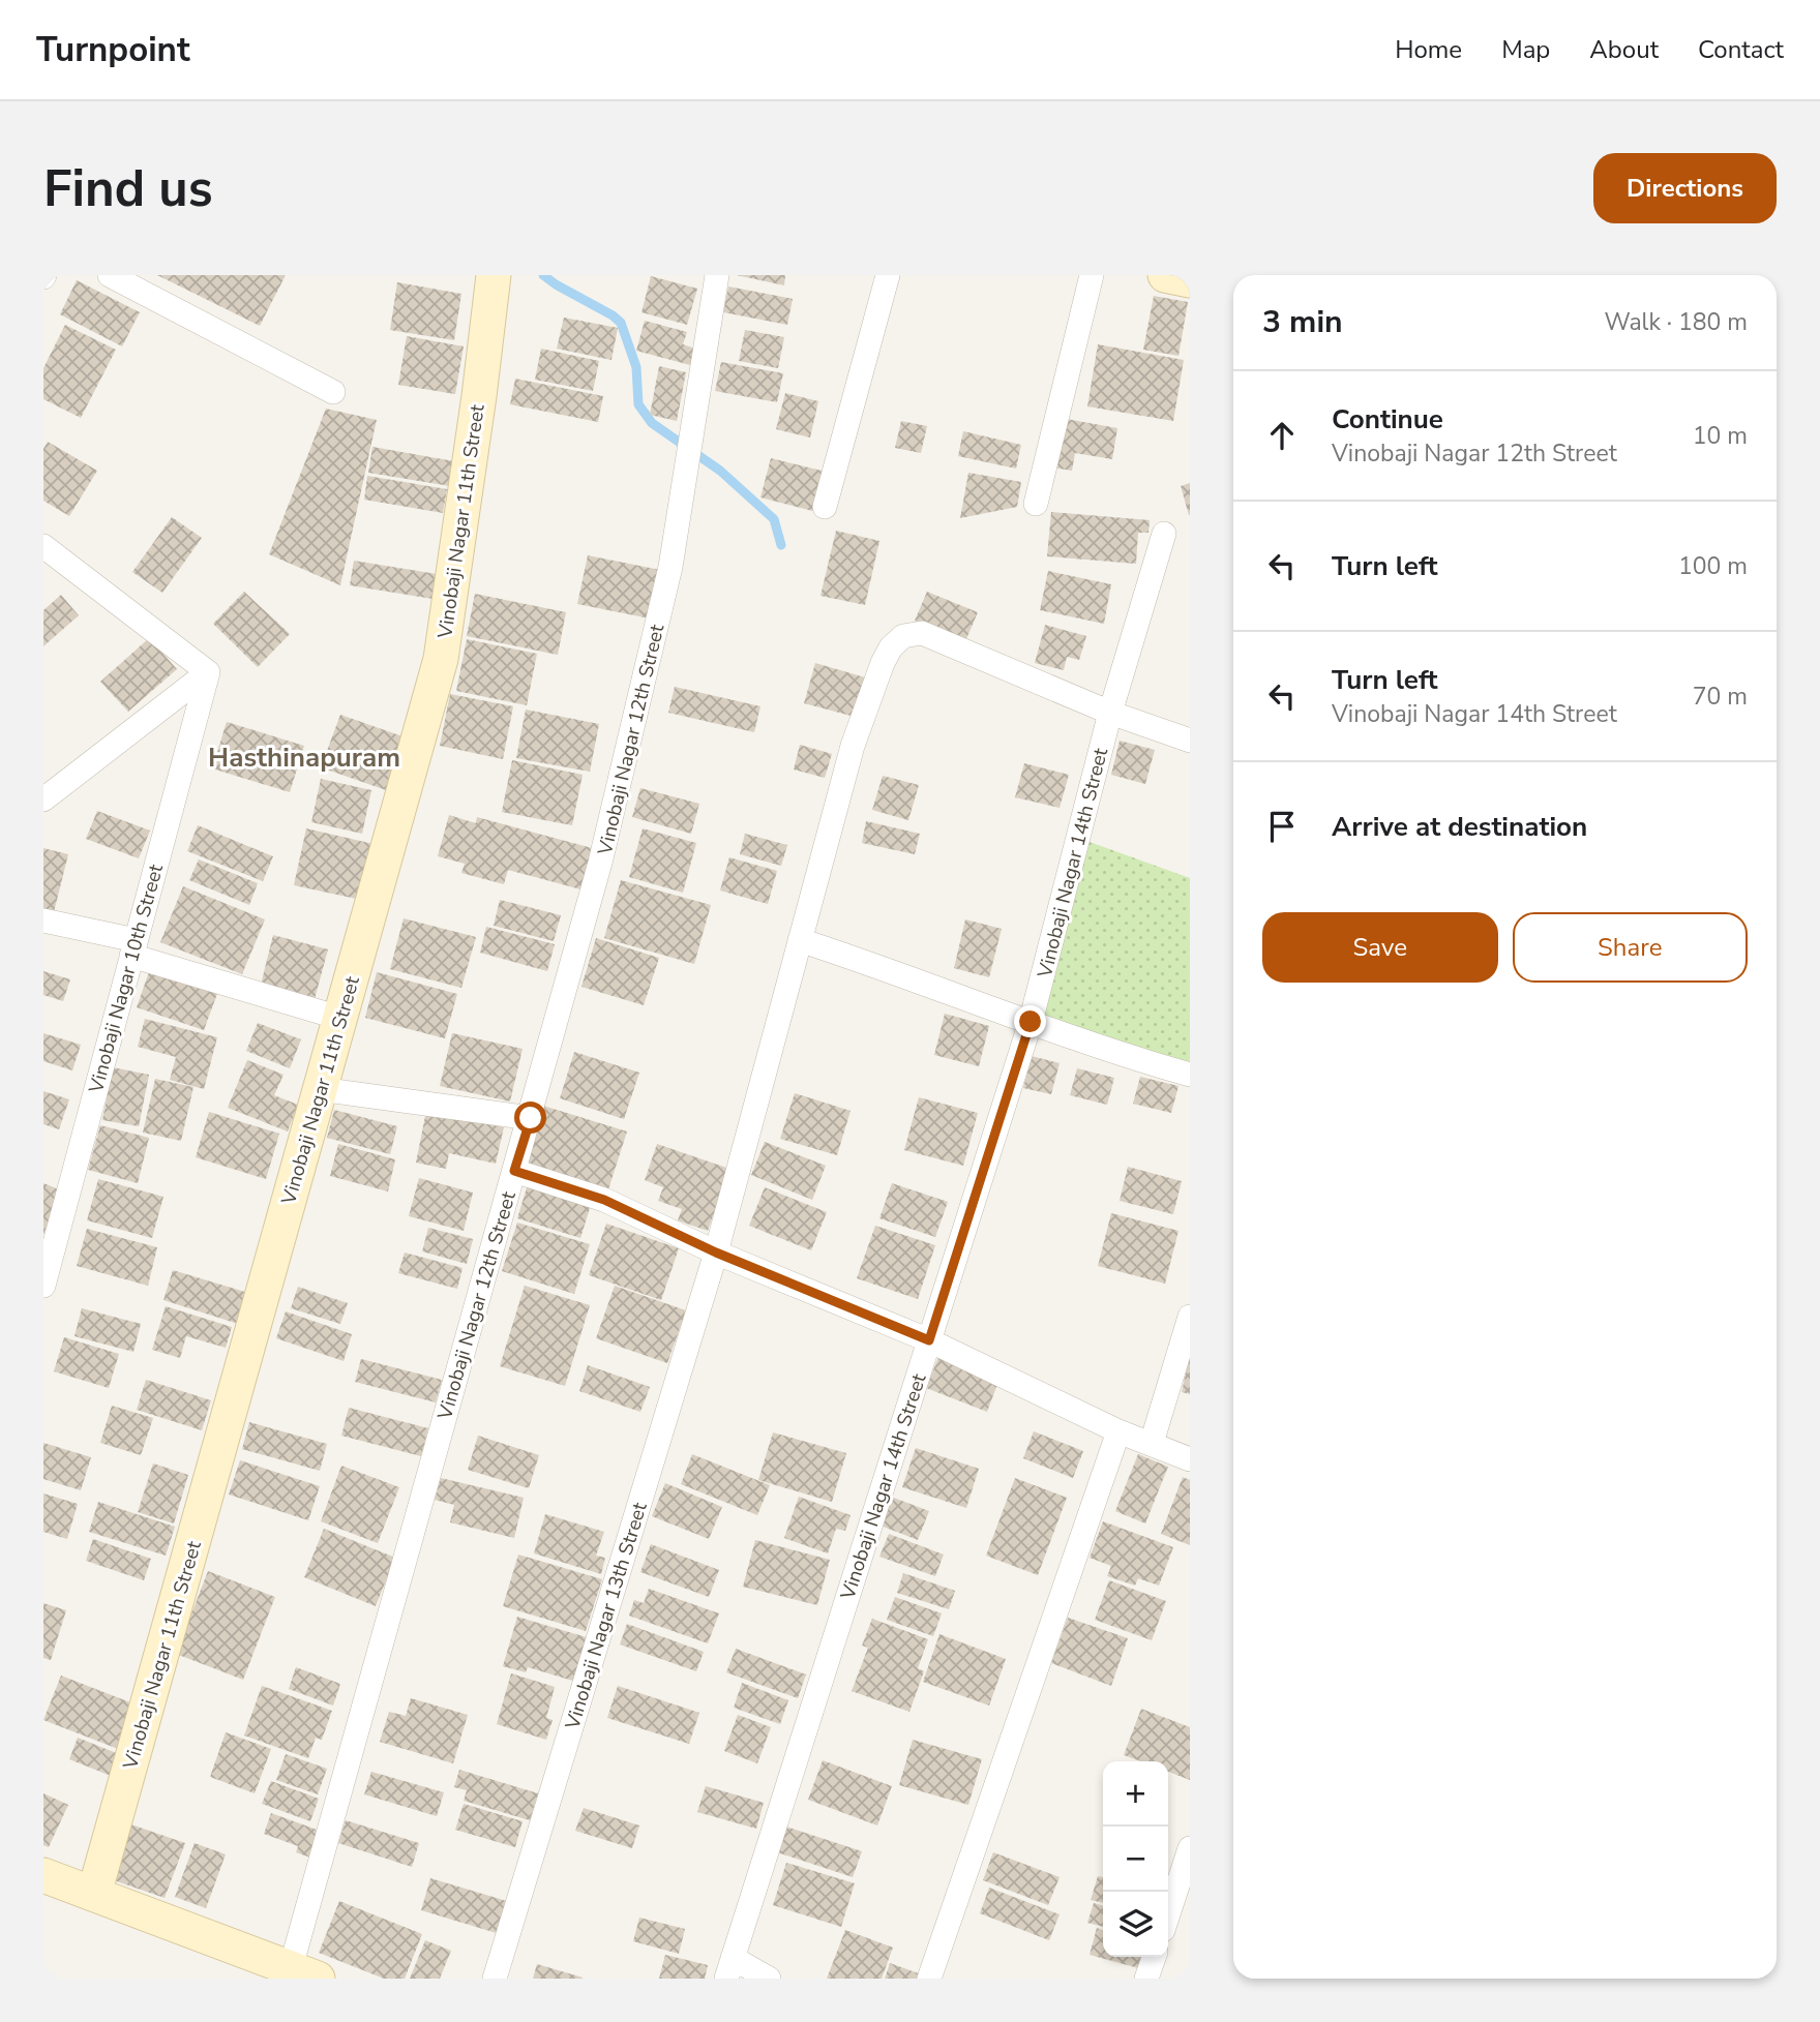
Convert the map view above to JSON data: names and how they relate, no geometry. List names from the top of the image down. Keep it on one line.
{"streets":{"street":["Vinobaji Nagar 11th Street","Vinobaji Nagar 12th Street","Vinobaji Nagar 14th Street","Vinobaji Nagar 10th Street","Vinobaji Nagar 13th Street"]},"crossings":[["Vinobaji Nagar 14th Street","Vinobaji Nagar 13th Street"]],"districts":["Hasthinapuram"],"page":{"header":"Turnpoint","nav":["Home","Map","About","Contact"],"buttons":["Directions",["Save","Share"]],"title":"Find us","heading":["3 min","Walk · 180 m"],"list":[["Continue","Vinobaji Nagar 12th Street","10 m"],["Turn left","100 m"],["Turn left","Vinobaji Nagar 14th Street","70 m"],"Arrive at destination"],"map_buttons":["+","−"]}}
